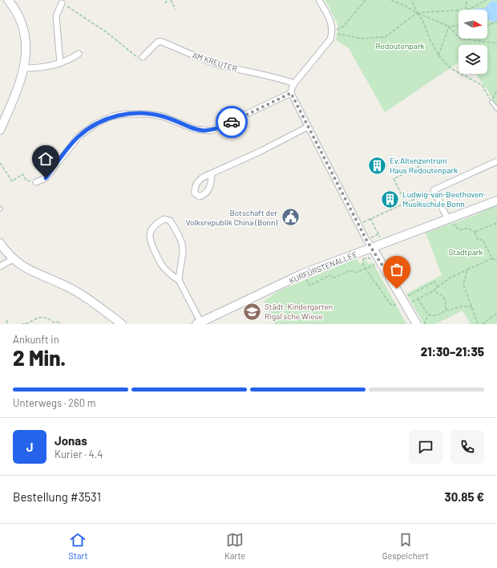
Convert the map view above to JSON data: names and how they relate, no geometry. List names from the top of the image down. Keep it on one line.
{"streets":{"street":["AM KREUTER","KURFÜRSTENALLEE"]},"parks":["Redoutenpark","Stadtpark"],"places":{"building":["Ev.Altenzentrum Haus Redoutenpark","Ludwig-van-Beethoven- Musikschule Bonn"],"public building":["Botschaft der Volksrepublik China (Bonn)"],"school or university":["Städt. Kindergarten Rigal´sche Wiese"]},"north":"right","page":{"heading":["2 Min.","Ankunft in","21:30–21:35"],"panel":["Jonas","Kurier · 4.4","Bestellung #3531","30.85 €"],"bar":"Unterwegs · 260 m","round":"J","tabs":["Start","Karte","Gespeichert"]}}
